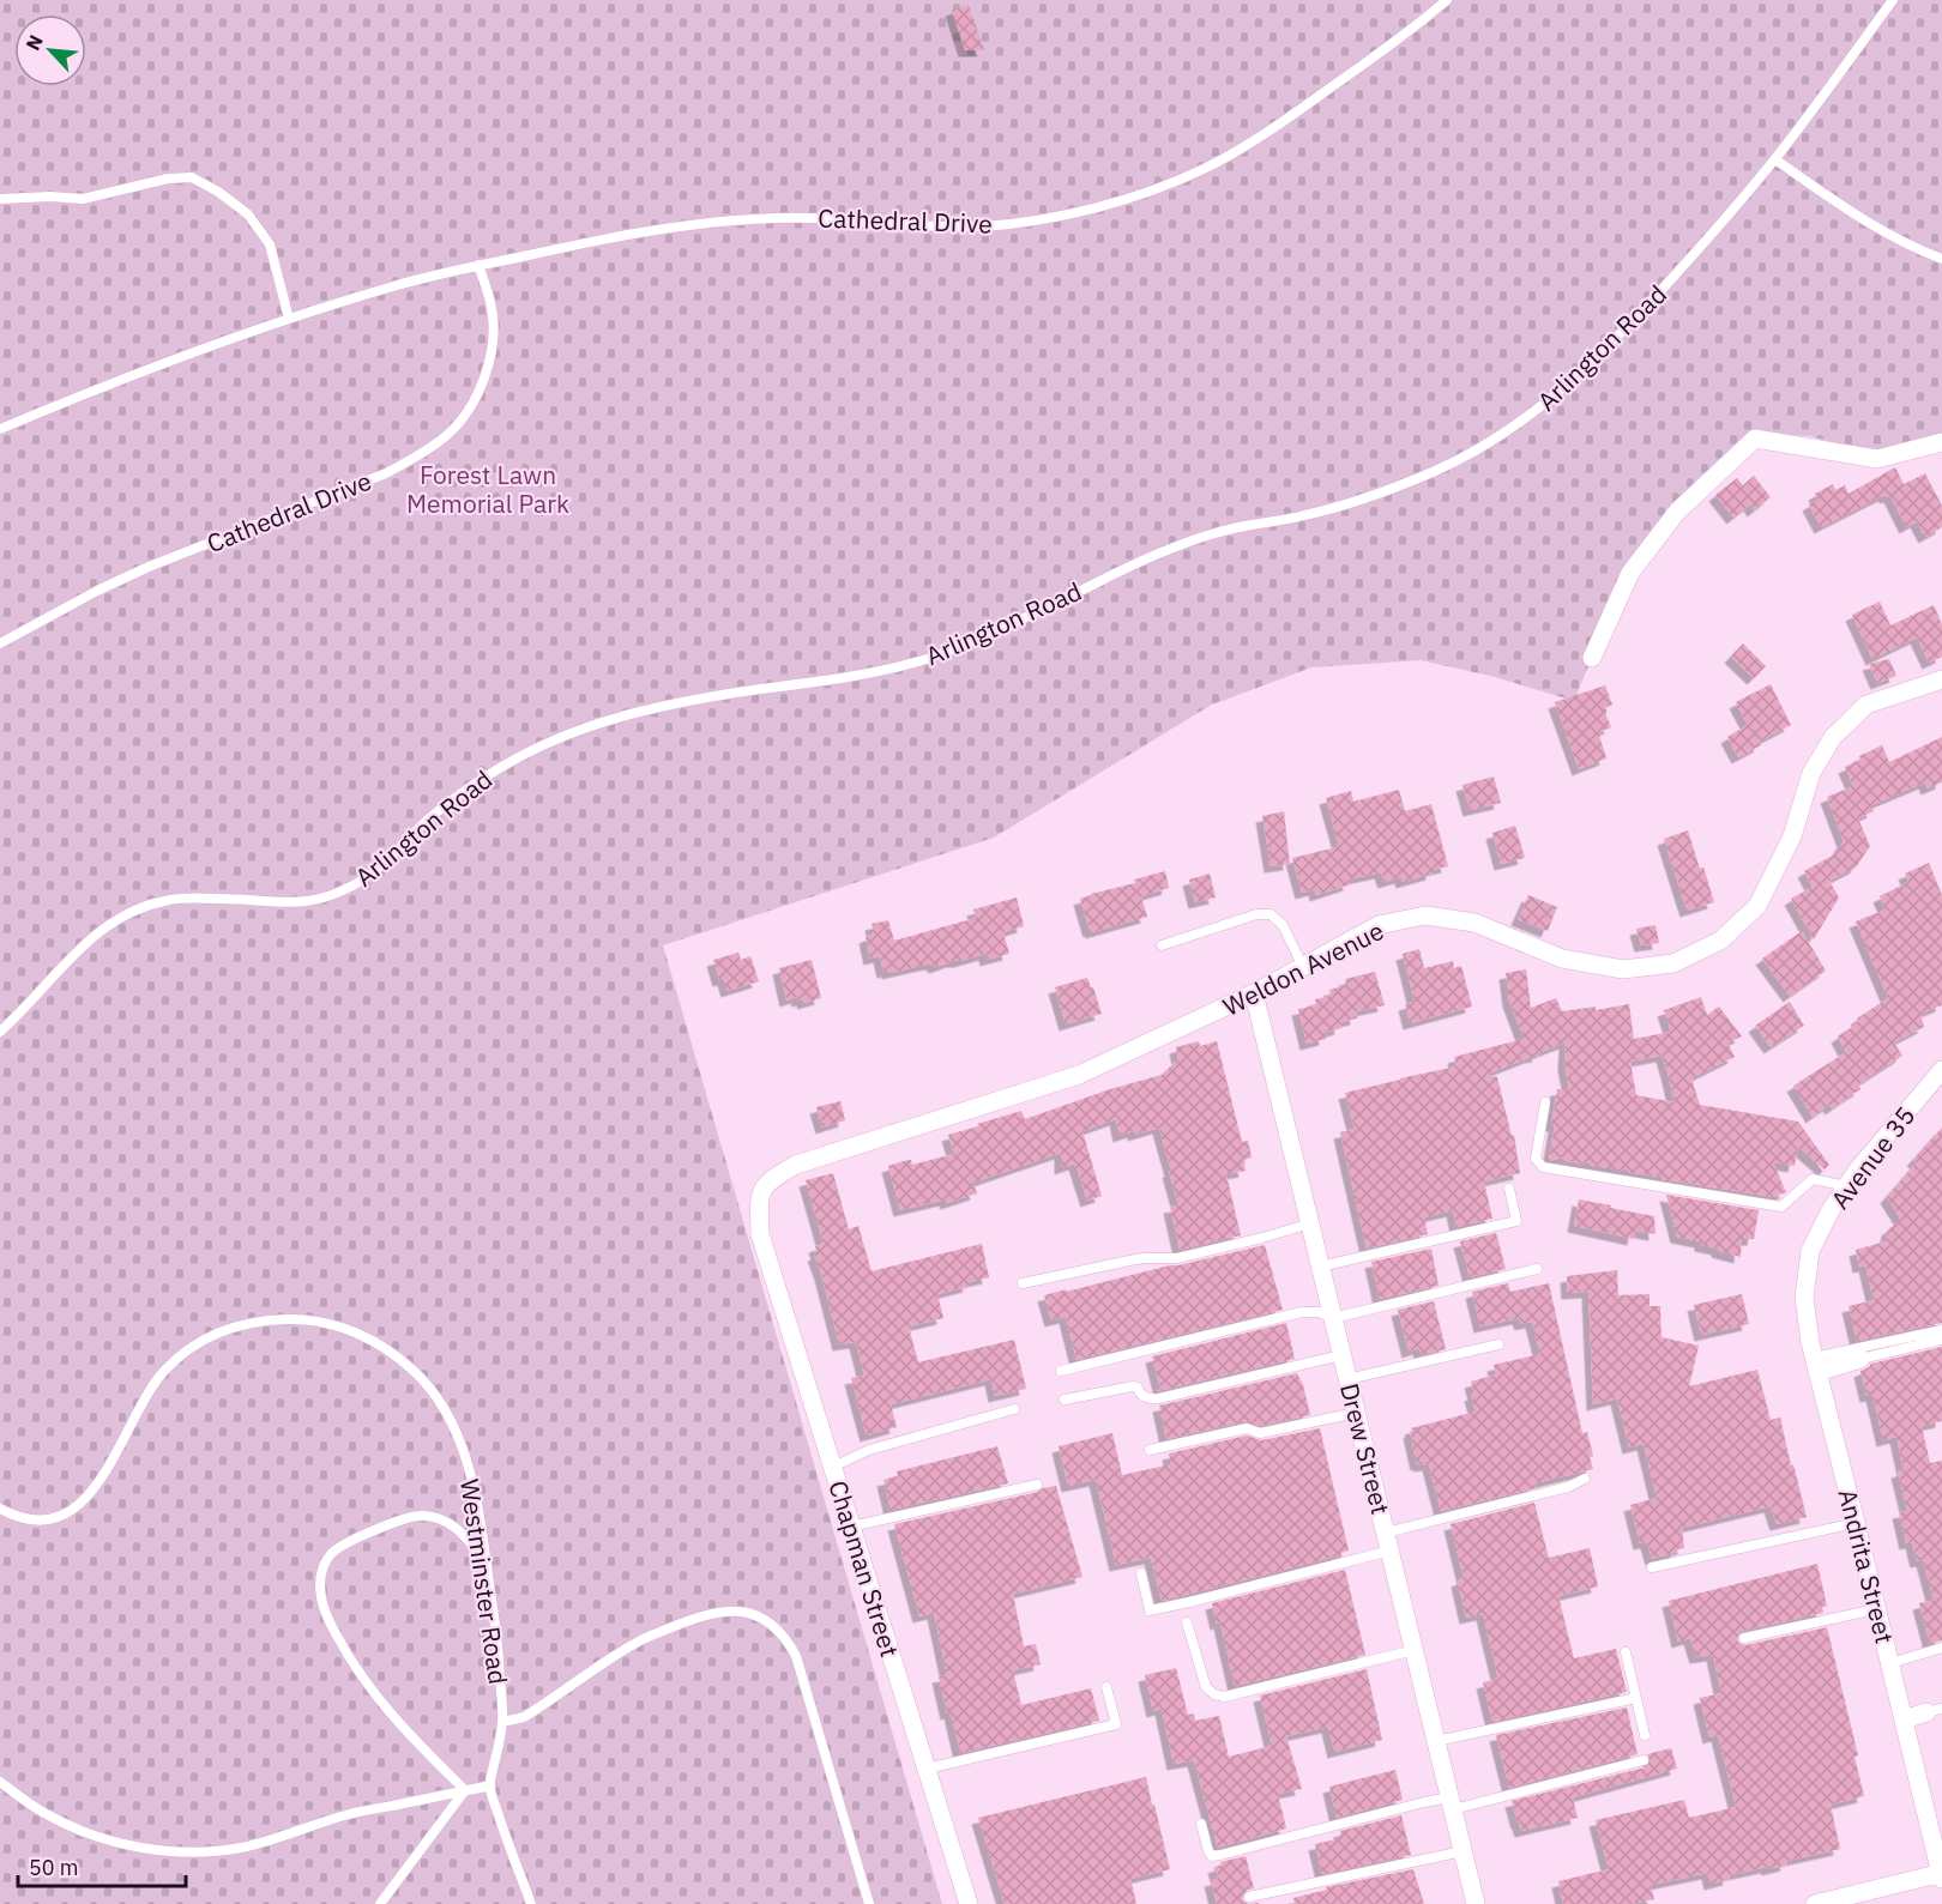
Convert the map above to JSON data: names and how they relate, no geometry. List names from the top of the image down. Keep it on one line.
{"streets":{"street":["Weldon Avenue","Avenue 35","Drew Street","Andrita Street","Chapman Street"],"lane":["Cathedral Drive","Arlington Road","Westminster Road"]},"crossings":[["Weldon Avenue","Drew Street"],["Weldon Avenue","Chapman Street"],["Avenue 35","Andrita Street"]],"parks":["Forest Lawn Memorial Park"],"scale_bar":"50 m","north":"top left"}
